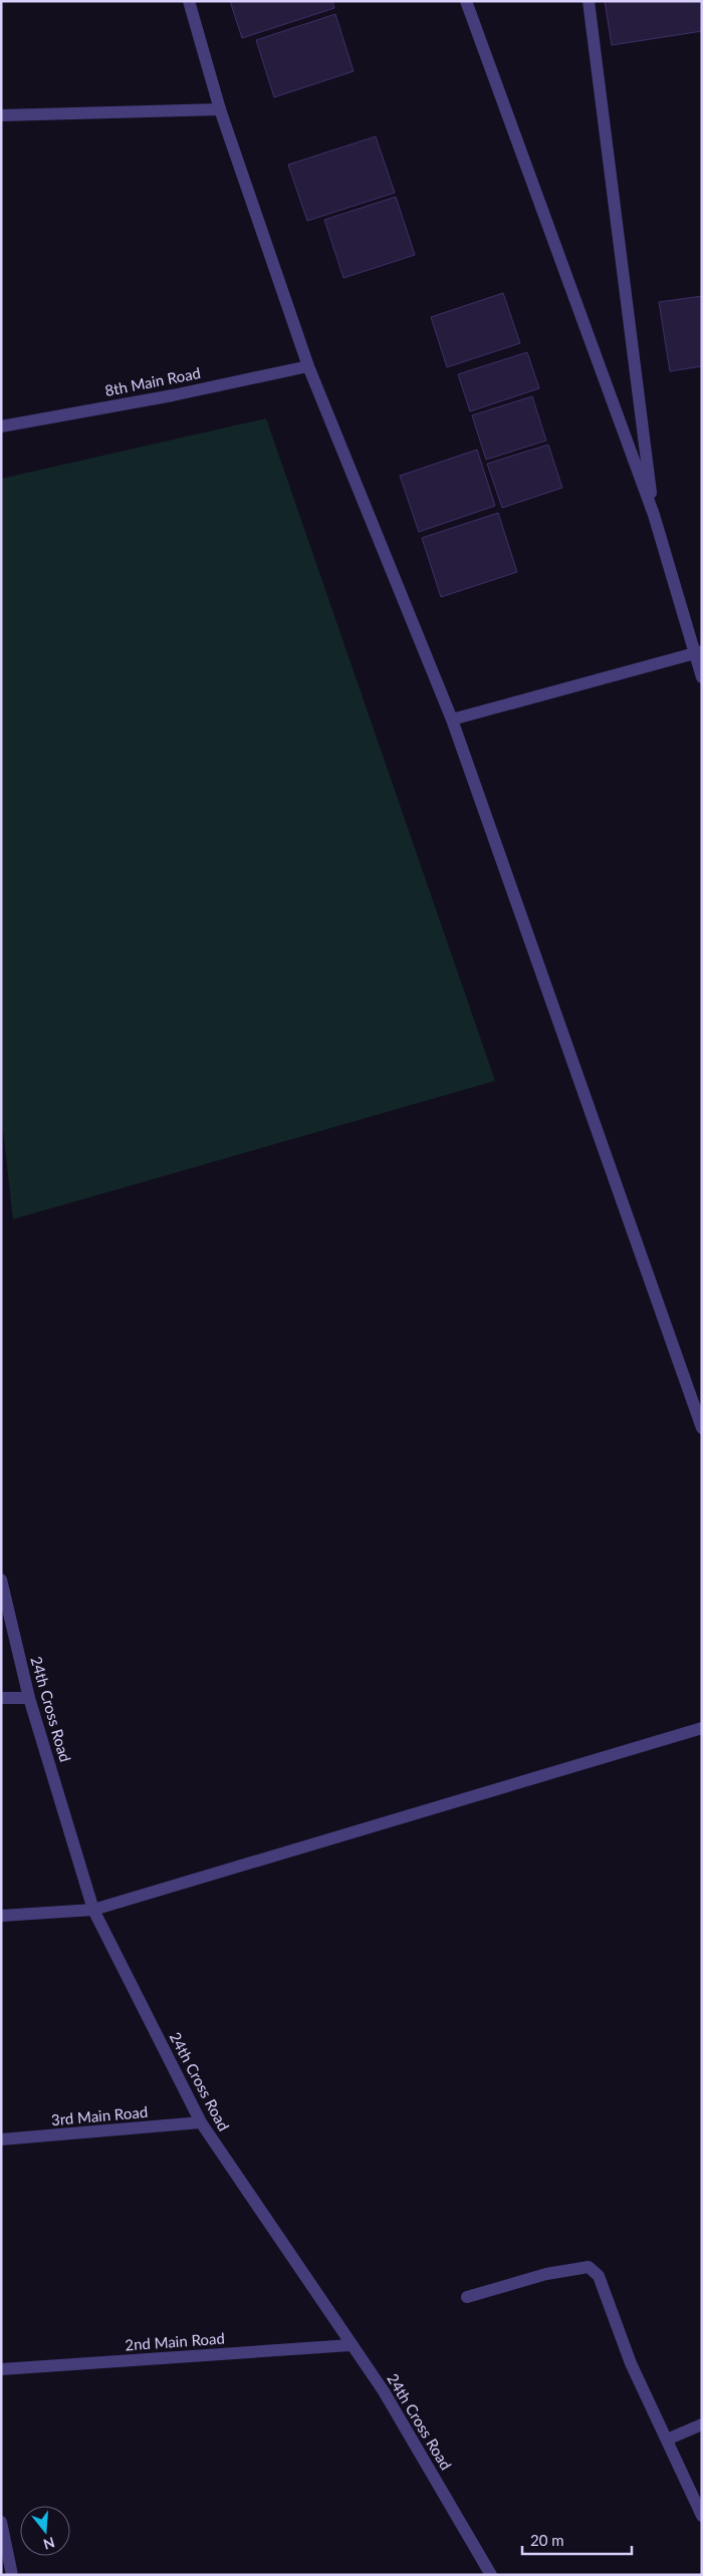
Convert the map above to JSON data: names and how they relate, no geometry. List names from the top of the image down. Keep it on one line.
{"streets":{"street":["8th Main Road","24th Cross Road","3rd Main Road","2nd Main Road"]},"crossings":[["24th Cross Road","3rd Main Road"],["24th Cross Road","2nd Main Road"]],"scale_bar":"20 m","north":"bottom"}
